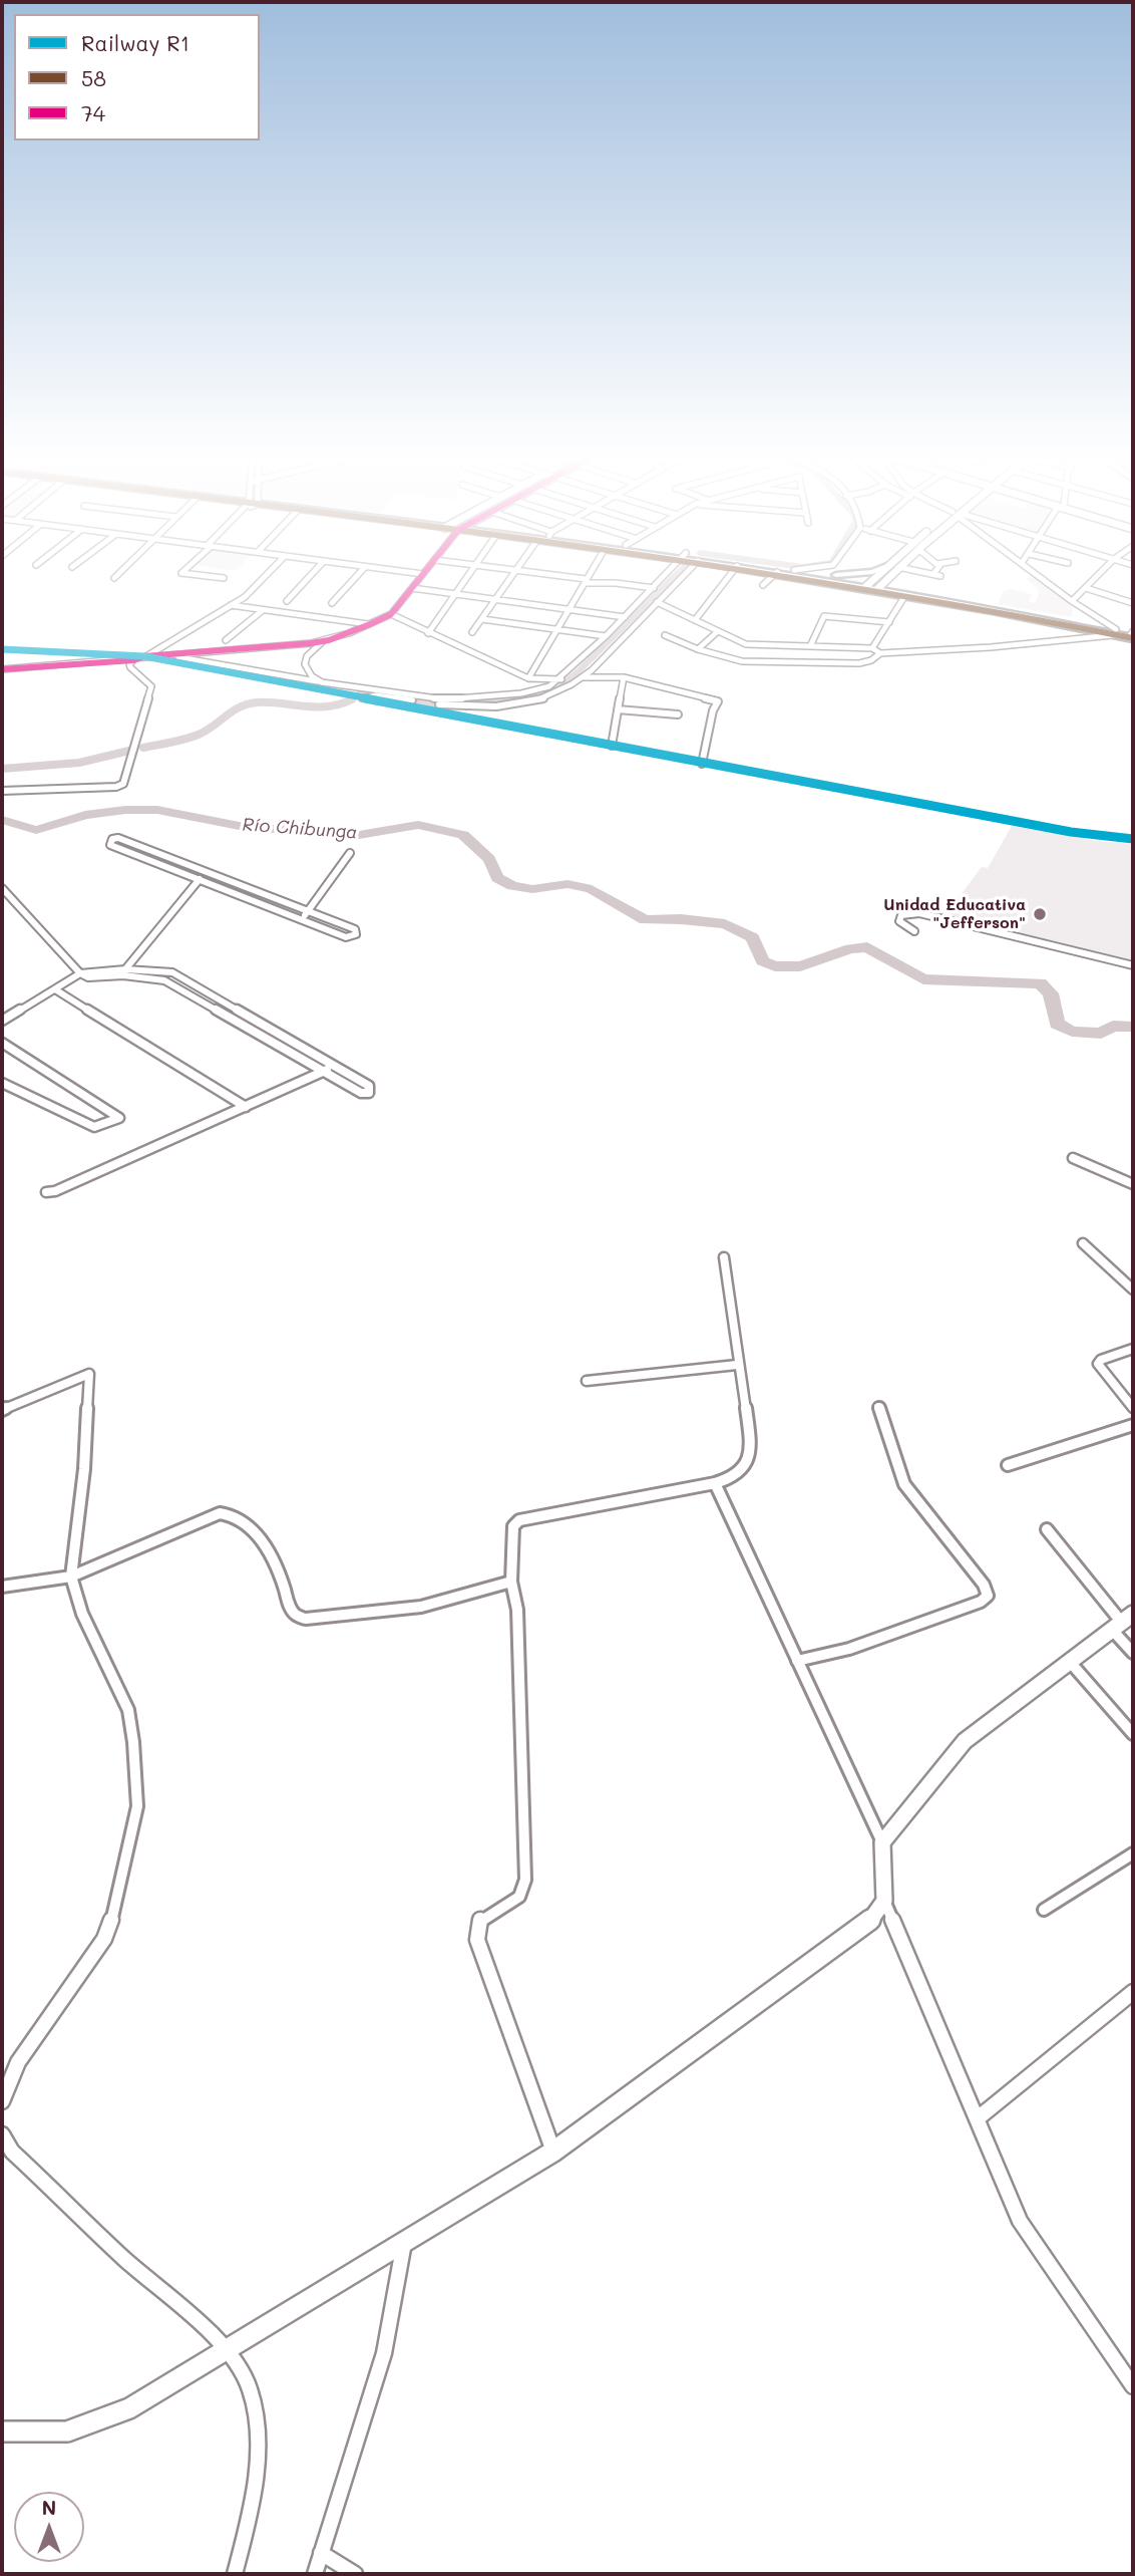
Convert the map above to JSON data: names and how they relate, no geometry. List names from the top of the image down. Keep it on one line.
{"water":["Río Chibunga"],"places":["Unidad Educativa \"Jefferson\""],"lines":["transit line 58","transit line 74","rail line R1"],"legend":["Railway R1","58","74"],"north":"top"}
